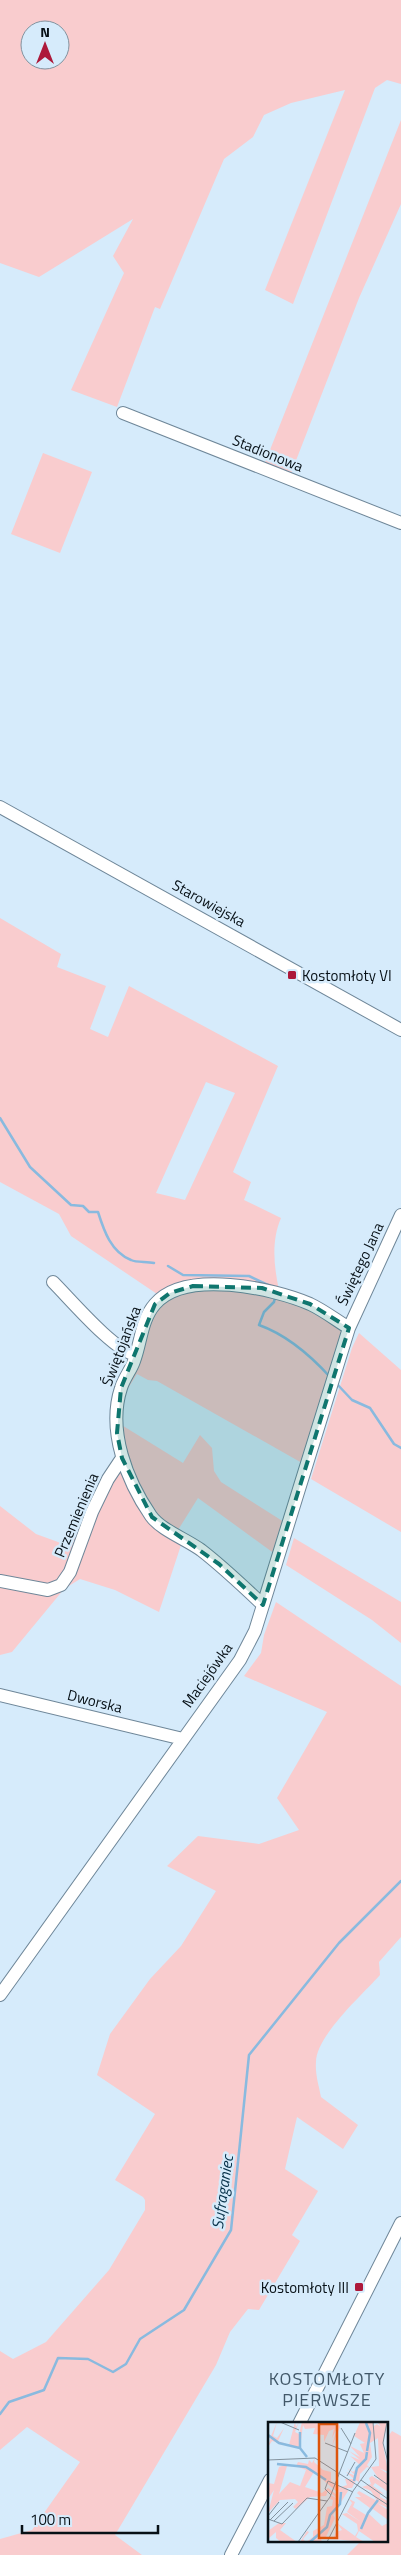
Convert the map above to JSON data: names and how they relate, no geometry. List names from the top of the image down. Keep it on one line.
{"streets":{"street":["Stadionowa","Starowiejska","Świętego Jana","Świętojańska","Przemienienia","Maciejówka","Dworska"]},"crossings":[["Świętego Jana","Świętojańska"],["Świętego Jana","Maciejówka"],["Świętojańska","Przemienienia"],["Świętojańska","Maciejówka"],["Maciejówka","Dworska"]],"districts":["KOSTOMŁOTY PIERWSZE"],"water":["Sufraganiec"],"places":{"transit":["Kostomłoty VI","Kostomłoty III"]},"scale_bar":"100 m","north":"top"}
